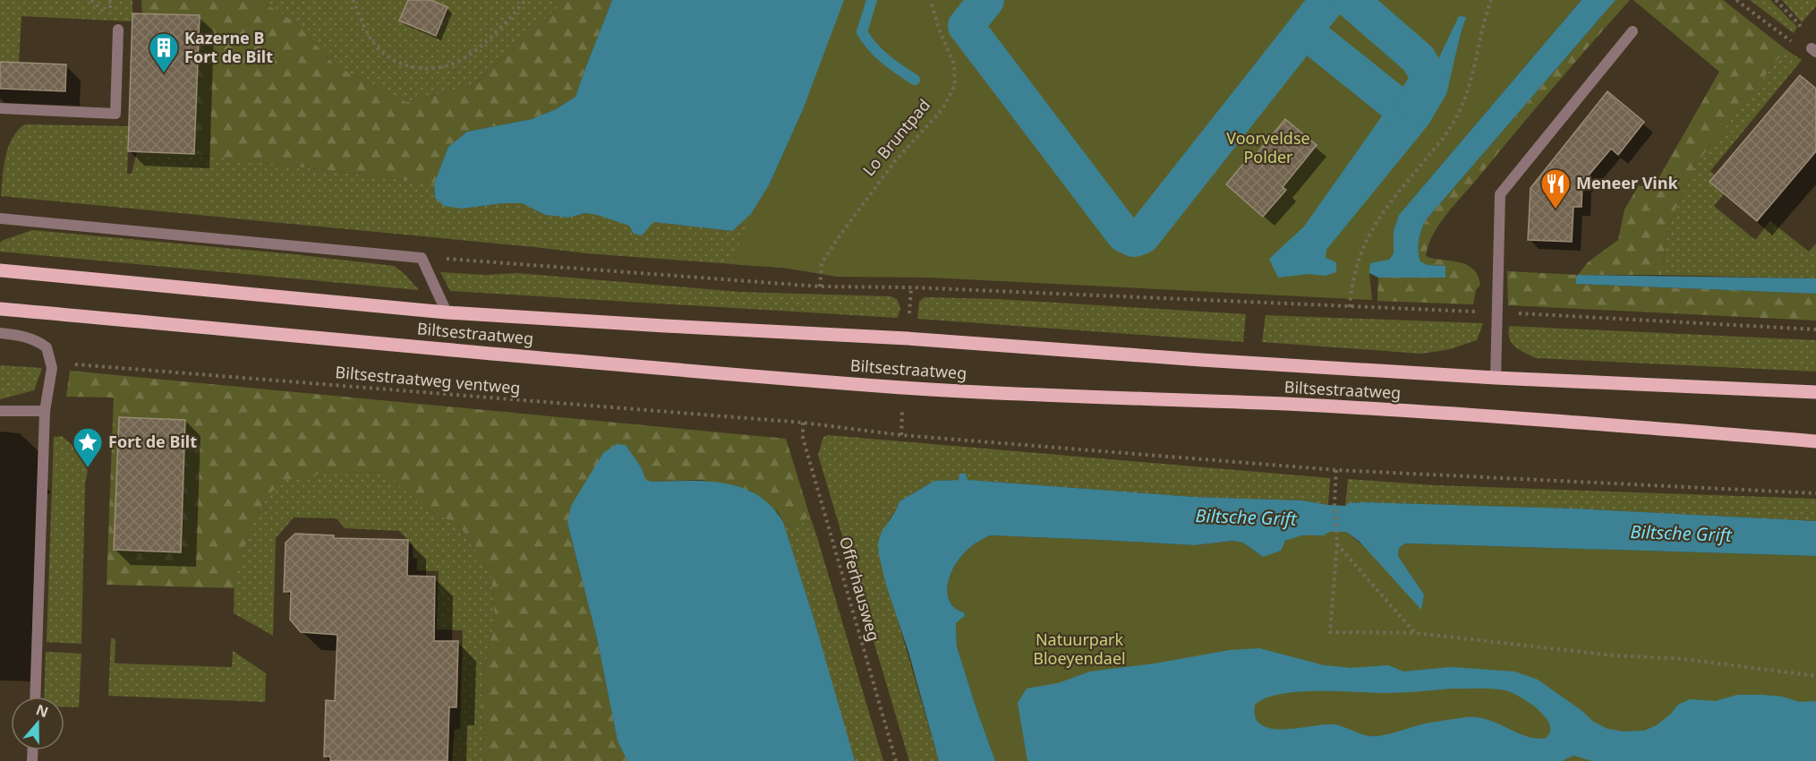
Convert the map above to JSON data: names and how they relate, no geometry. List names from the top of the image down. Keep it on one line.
{"streets":{"main road":["Biltsestraatweg"],"path":["Lo Bruntpad","Biltsestraatweg ventweg","Offerhausweg"]},"crossings":[["Biltsestraatweg ventweg","Offerhausweg"]],"water":["Biltsche Grift"],"parks":["Voorveldse Polder","Natuurpark Bloeyendael"],"places":{"building":["Kazerne B Fort de Bilt"],"restaurant":["Meneer Vink"],"place":["Fort de Bilt"]},"north":"top"}
